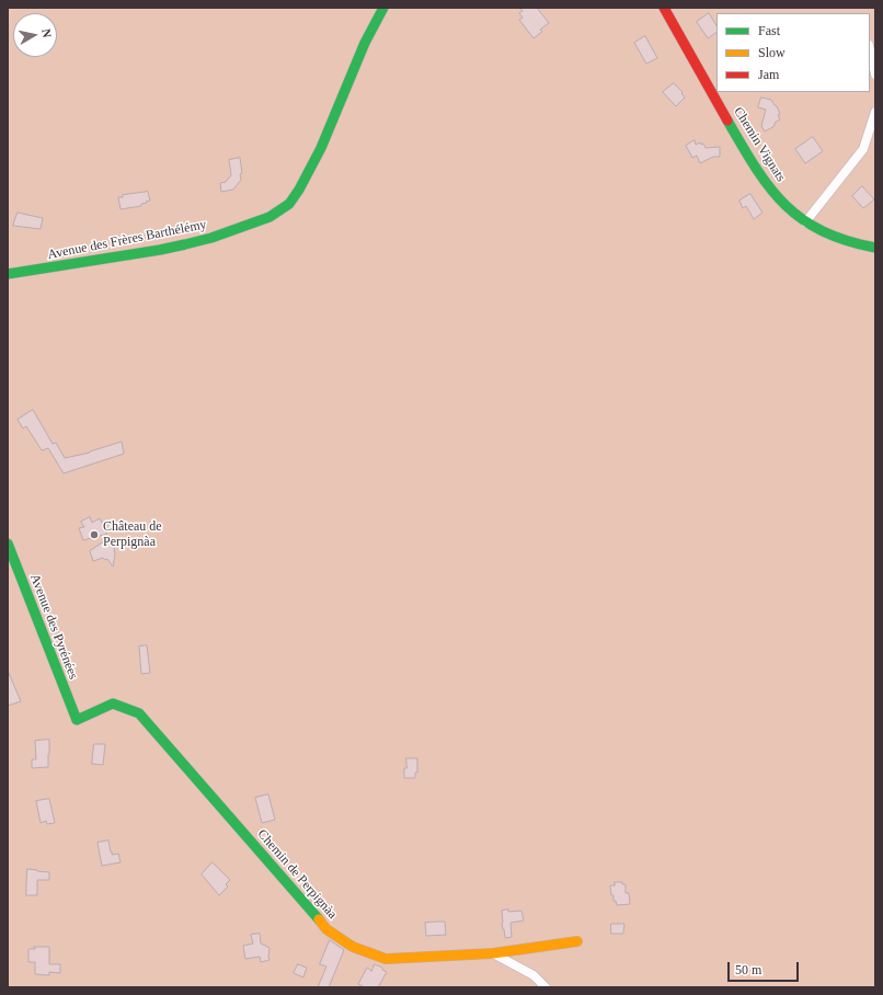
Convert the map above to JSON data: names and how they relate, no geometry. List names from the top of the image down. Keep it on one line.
{"streets":{"street":["Chemin Vignats","Avenue des Frères Barthélémy","Avenue des Pyrénées","Chemin de Perpignàa"]},"crossings":[["Avenue des Pyrénées","Chemin de Perpignàa"]],"places":["Château de Perpignàa"],"legend":["Fast","Slow","Jam"],"scale_bar":"50 m","north":"right"}
